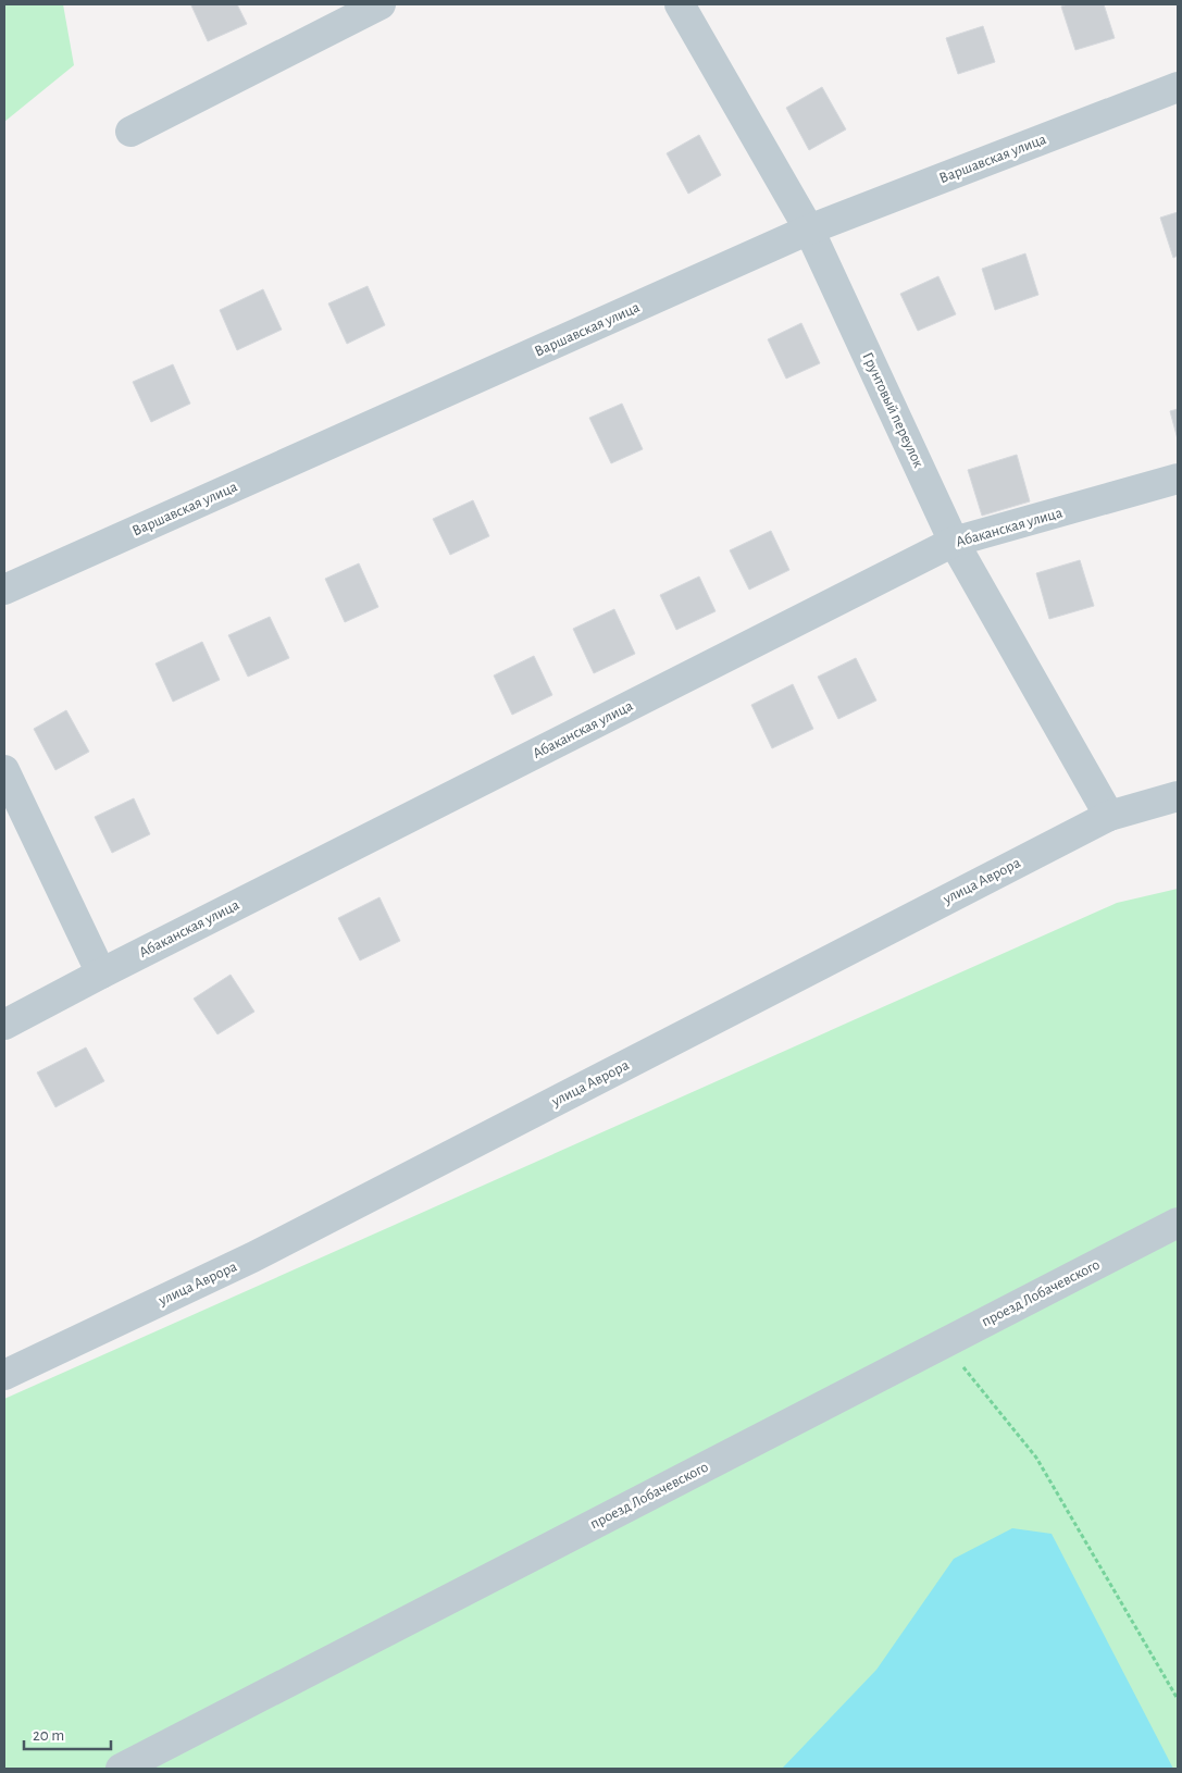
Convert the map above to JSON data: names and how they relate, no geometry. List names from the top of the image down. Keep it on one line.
{"streets":{"street":["Варшавская улица","Грунтовый переулок","Абаканская улица","улица Аврора","проезд Лобачевского"]},"crossings":[["Варшавская улица","Грунтовый переулок"],["Грунтовый переулок","Абаканская улица"],["Грунтовый переулок","улица Аврора"]],"scale_bar":"20 m"}
